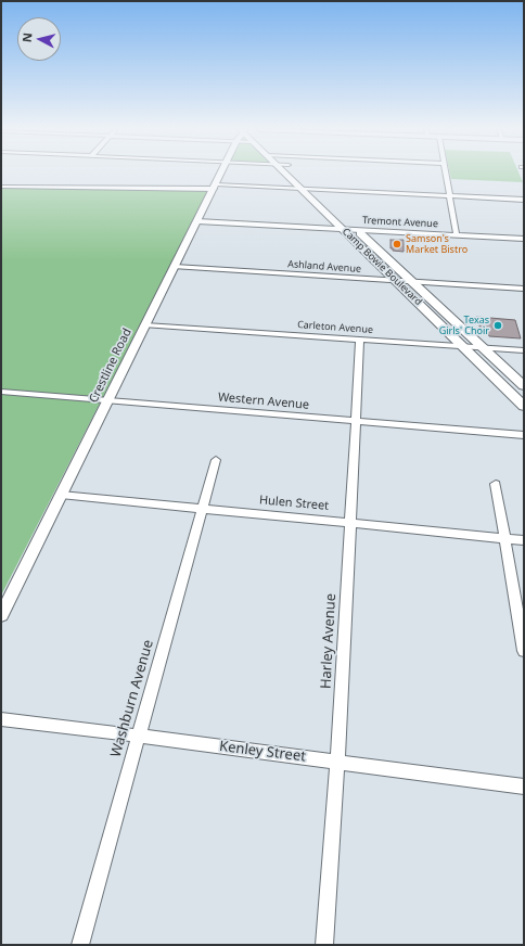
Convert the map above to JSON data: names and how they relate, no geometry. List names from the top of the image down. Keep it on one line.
{"streets":{"main road":["Camp Bowie Boulevard"],"street":["Tremont Avenue","Ashland Avenue","Carleton Avenue","Crestline Road","Western Avenue","Hulen Street","Harley Avenue","Washburn Avenue","Kenley Street"]},"crossings":[["Tremont Avenue","Camp Bowie Boulevard"],["Tremont Avenue","Crestline Road"],["Ashland Avenue","Camp Bowie Boulevard"],["Ashland Avenue","Crestline Road"],["Camp Bowie Boulevard","Carleton Avenue"],["Carleton Avenue","Crestline Road"],["Carleton Avenue","Harley Avenue"],["Crestline Road","Western Avenue"],["Crestline Road","Hulen Street"],["Western Avenue","Harley Avenue"],["Hulen Street","Harley Avenue"],["Hulen Street","Washburn Avenue"],["Harley Avenue","Kenley Street"],["Washburn Avenue","Kenley Street"]],"places":["Samson's Market Bistro","Texas Girls' Choir"],"north":"left"}
